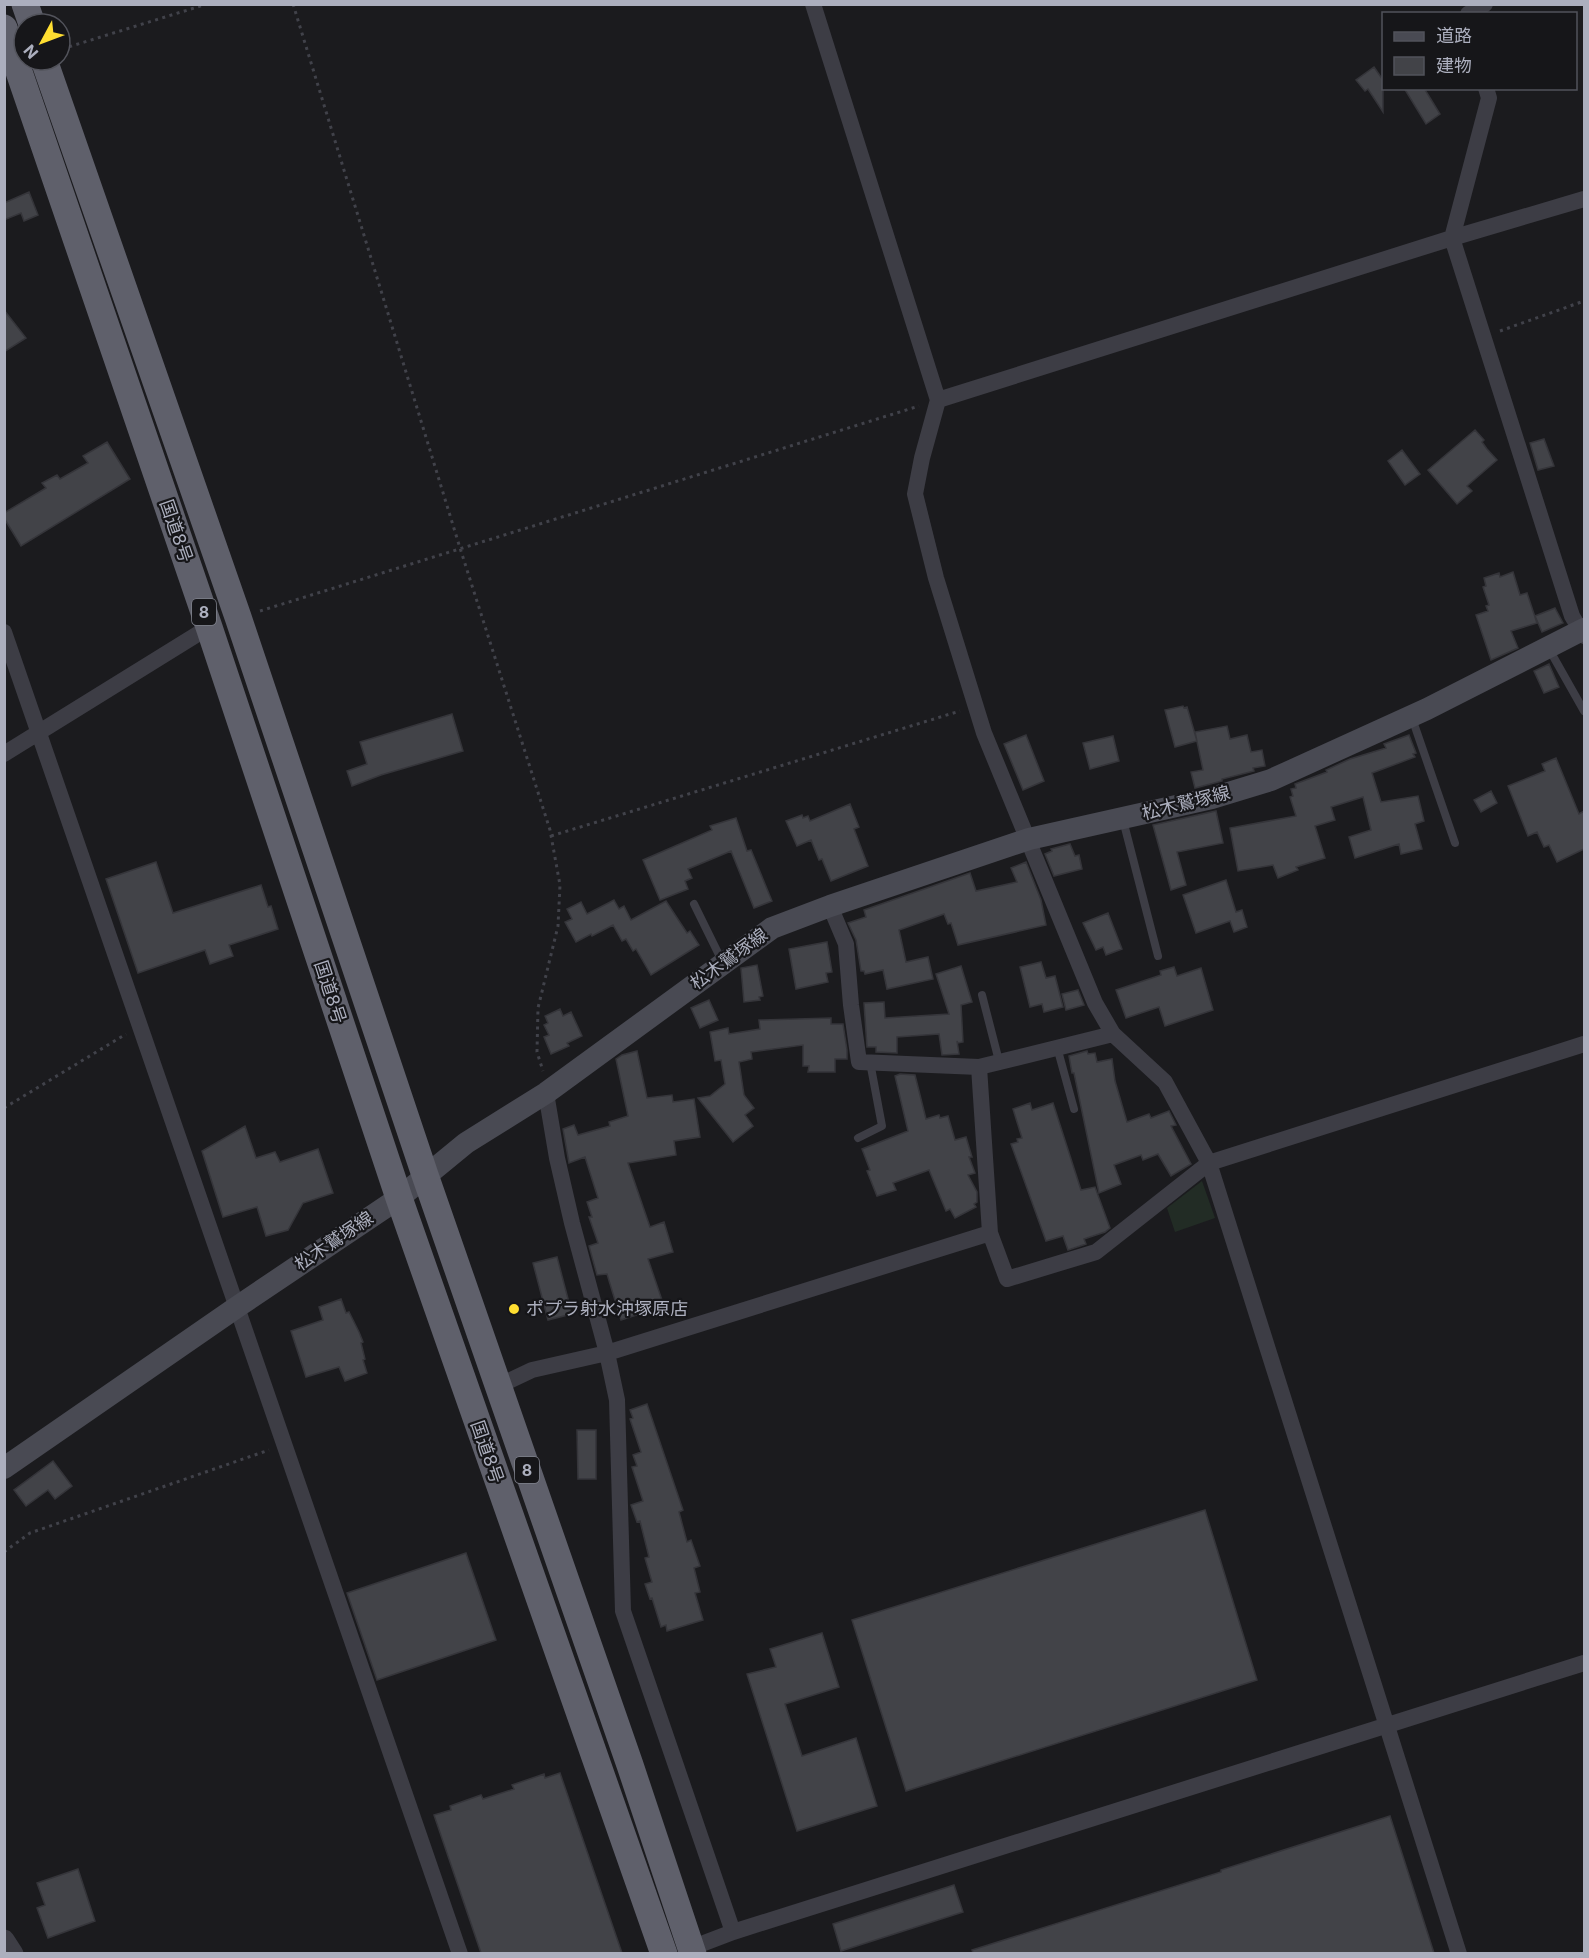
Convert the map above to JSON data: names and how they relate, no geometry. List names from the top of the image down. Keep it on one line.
{"streets":{"highway":["国道8号","8"],"main road":["松木鷲塚線"]},"crossings":[["国道8号","松木鷲塚線"]],"places":["ポプラ射水沖塚原店"],"legend":["道路","建物"],"north":"bottom left"}
